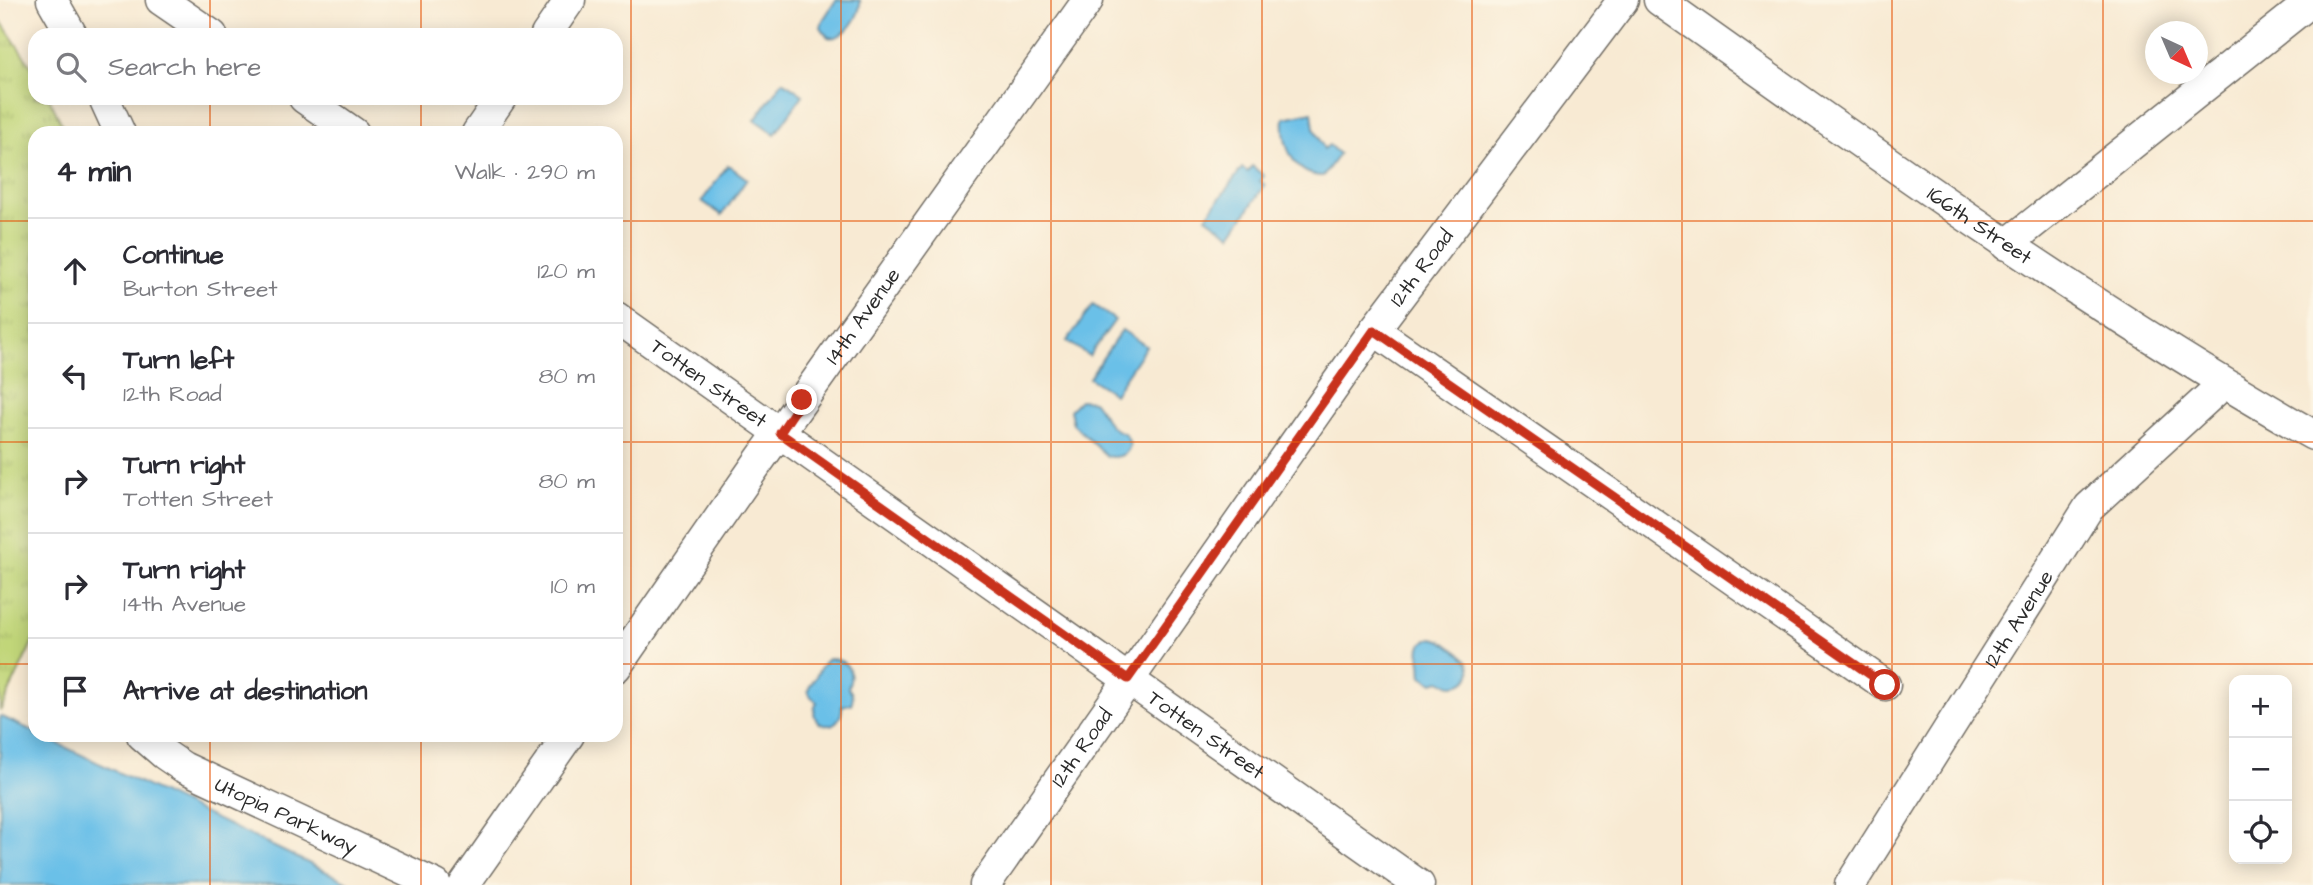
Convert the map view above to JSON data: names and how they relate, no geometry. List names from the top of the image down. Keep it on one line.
{"streets":{"street":["166th Street","12th Road","14th Avenue","Totten Street","12th Avenue","Utopia Parkway"]},"crossings":[["166th Street","12th Avenue"],["12th Road","Totten Street"],["14th Avenue","Totten Street"]],"north":"bottom right","page":{"search":"Search here","heading":["4 min","Walk · 290 m"],"list":[["Continue","Burton Street","120 m"],["Turn left","12th Road","80 m"],["Turn right","Totten Street","80 m"],["Turn right","14th Avenue","10 m"],"Arrive at destination"],"map_buttons":["+","−"]}}
